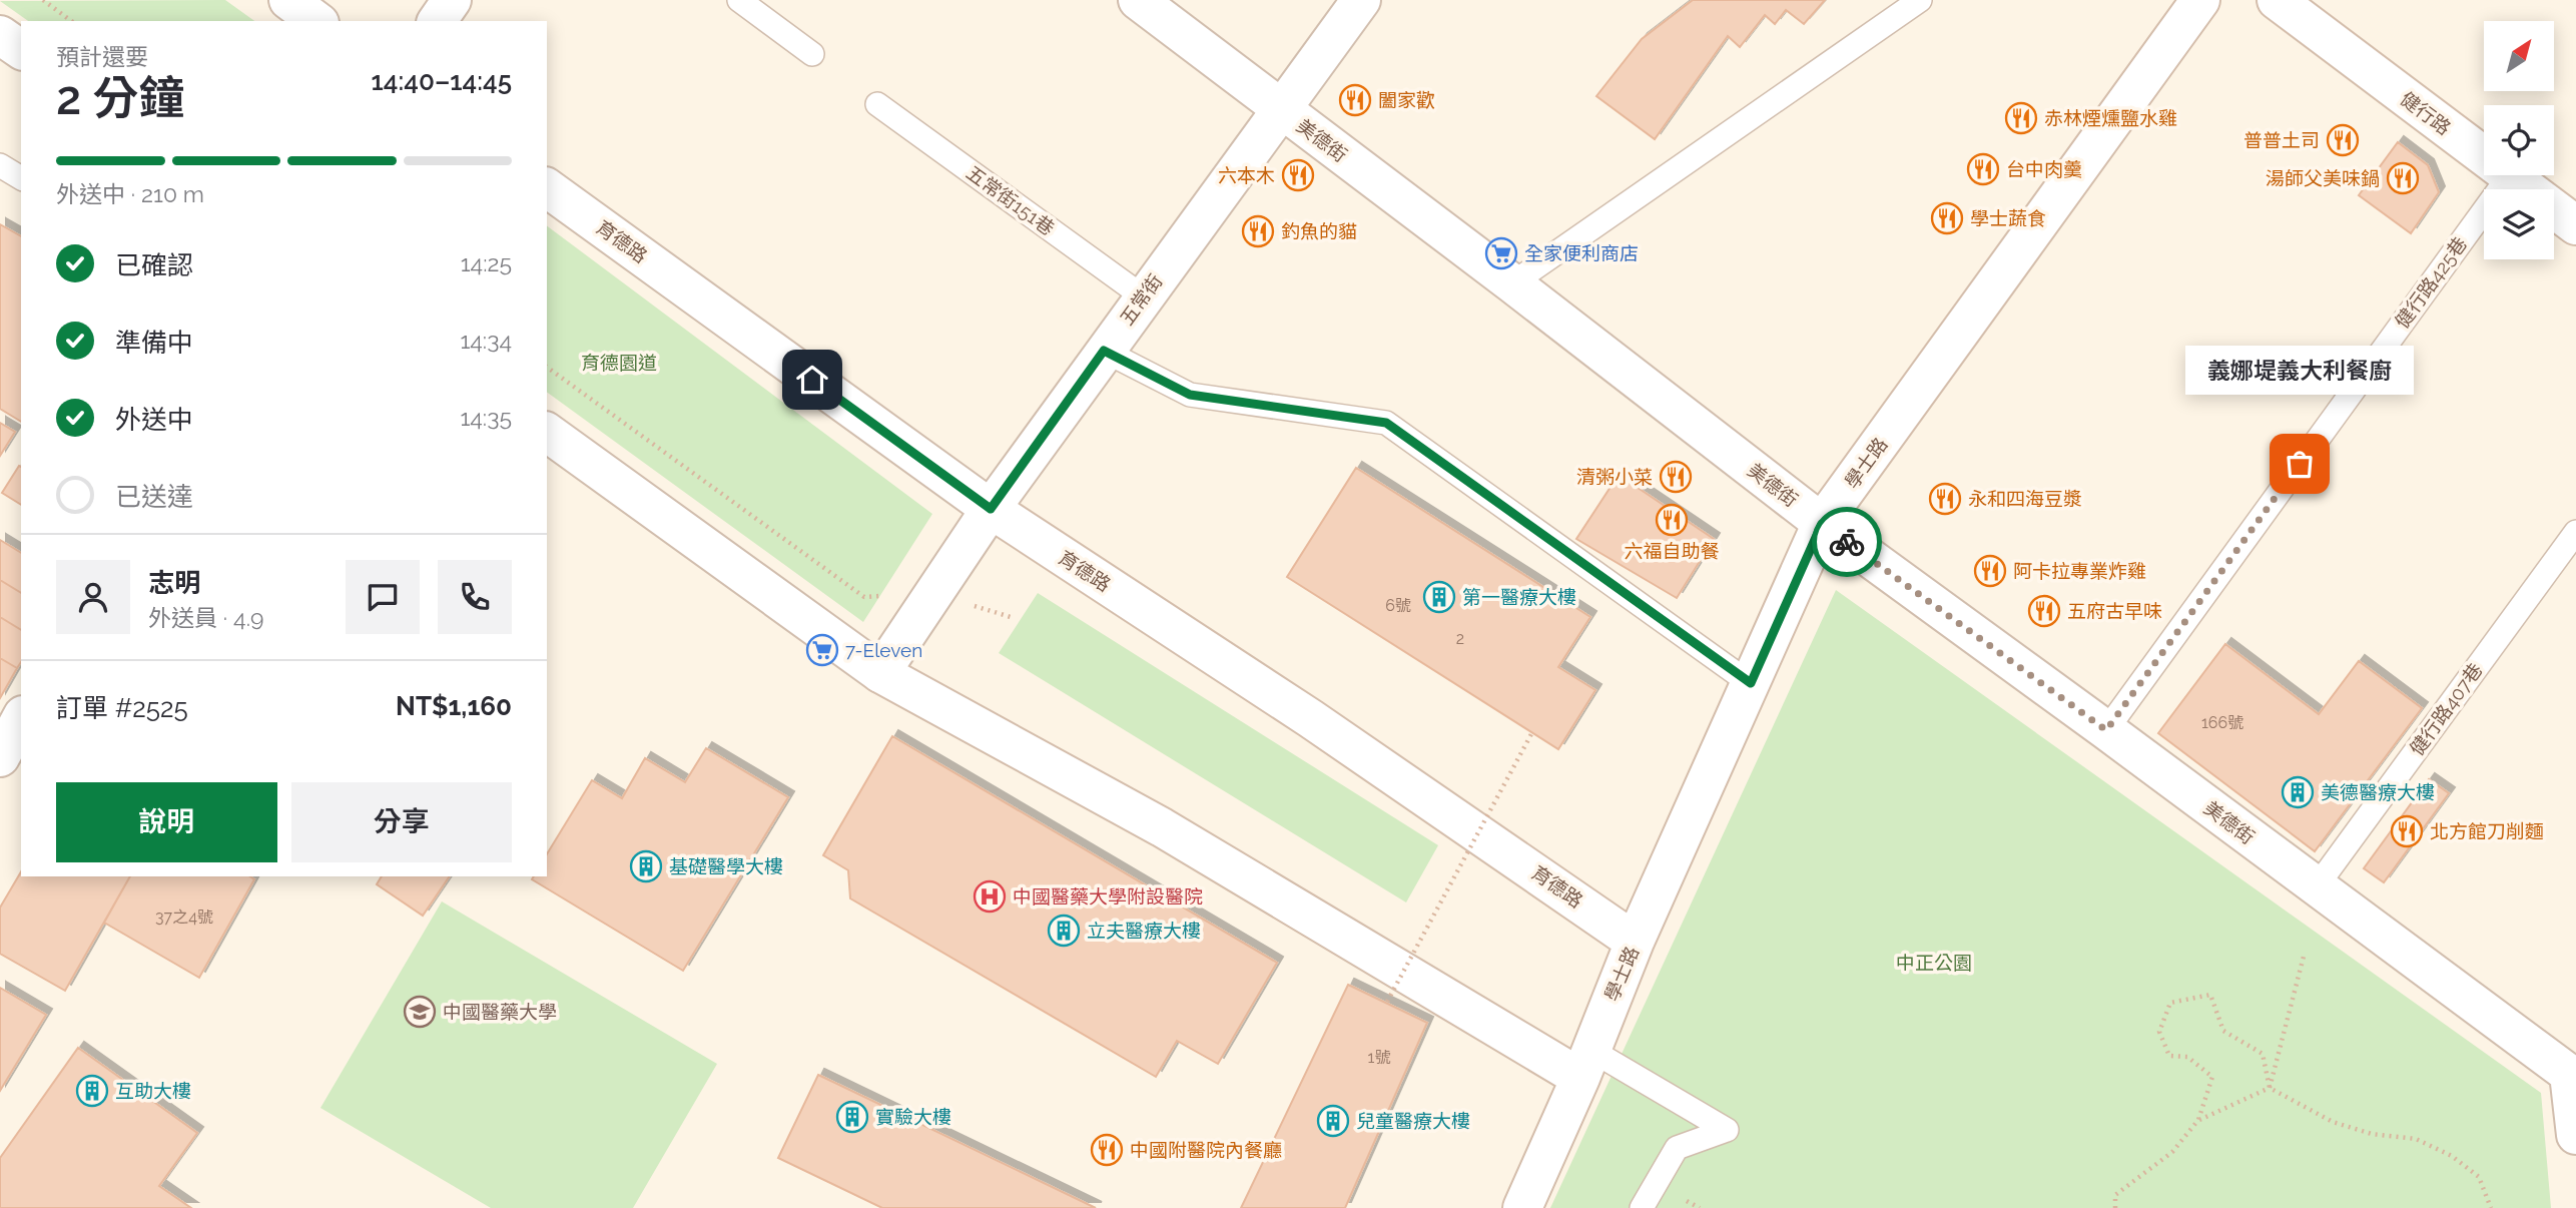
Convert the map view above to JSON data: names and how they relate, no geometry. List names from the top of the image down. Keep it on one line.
{"streets":{"street":["健行路","美德街","育德路","五常街","學士路"],"lane":["五常街151巷","健行路425巷","健行路407巷"]},"crossings":[["健行路","健行路425巷"],["美德街","健行路425巷"],["美德街","五常街"],["美德街","學士路"],["美德街","健行路407巷"],["五常街151巷","五常街"],["育德路","五常街"],["育德路","學士路"]],"parks":["育德園道","中正公園"],"places":{"restaurant":["闔家歡","赤林煙燻鹽水雞","普普土司","台中肉羹","六本木","湯師父美味鍋","學士蔬食","釣魚的貓","清粥小菜","永和四海豆漿","六福自助餐","阿卡拉專業炸雞","五府古早味","北方館刀削麵","中國附醫院內餐廳"],"supermarket":["全家便利商店","7-Eleven"],"other":["義娜堤義大利餐廚"],"building":["第一醫療大樓","美德醫療大樓","基礎醫學大樓","立夫醫療大樓","互助大樓","實驗大樓","兒童醫療大樓"],"hospital":["中國醫藥大學附設醫院"],"school or university":["中國醫藥大學"]},"house_numbers":["6號","2","166號","37之4號","1號"],"north":"top right","page":{"heading":["2 分鐘","預計還要","14:40–14:45"],"panel":["志明","外送員 · 4.9","訂單 #2525","NT$1,160"],"bar":"外送中 · 210 m","list":[["已確認","14:25"],["準備中","14:34"],["外送中","14:35"],"已送達"],"bubble":"義娜堤義大利餐廚","buttons":["說明","分享"]}}
